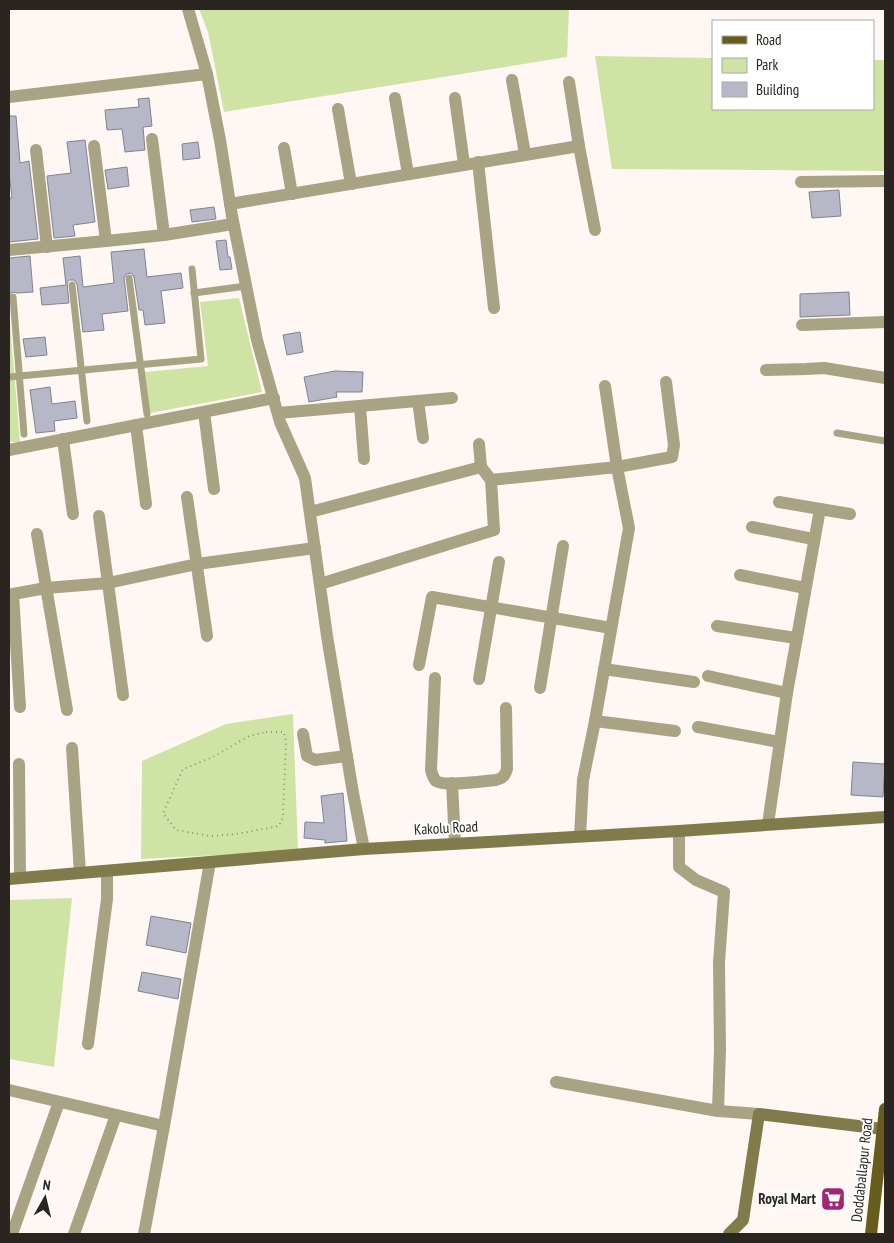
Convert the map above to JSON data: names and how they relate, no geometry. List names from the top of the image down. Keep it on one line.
{"streets":{"main road":["Kakolu Road","Doddaballapur Road"]},"places":{"supermarket":["Royal Mart"]},"legend":["Road","Park","Building"],"north":"top"}
